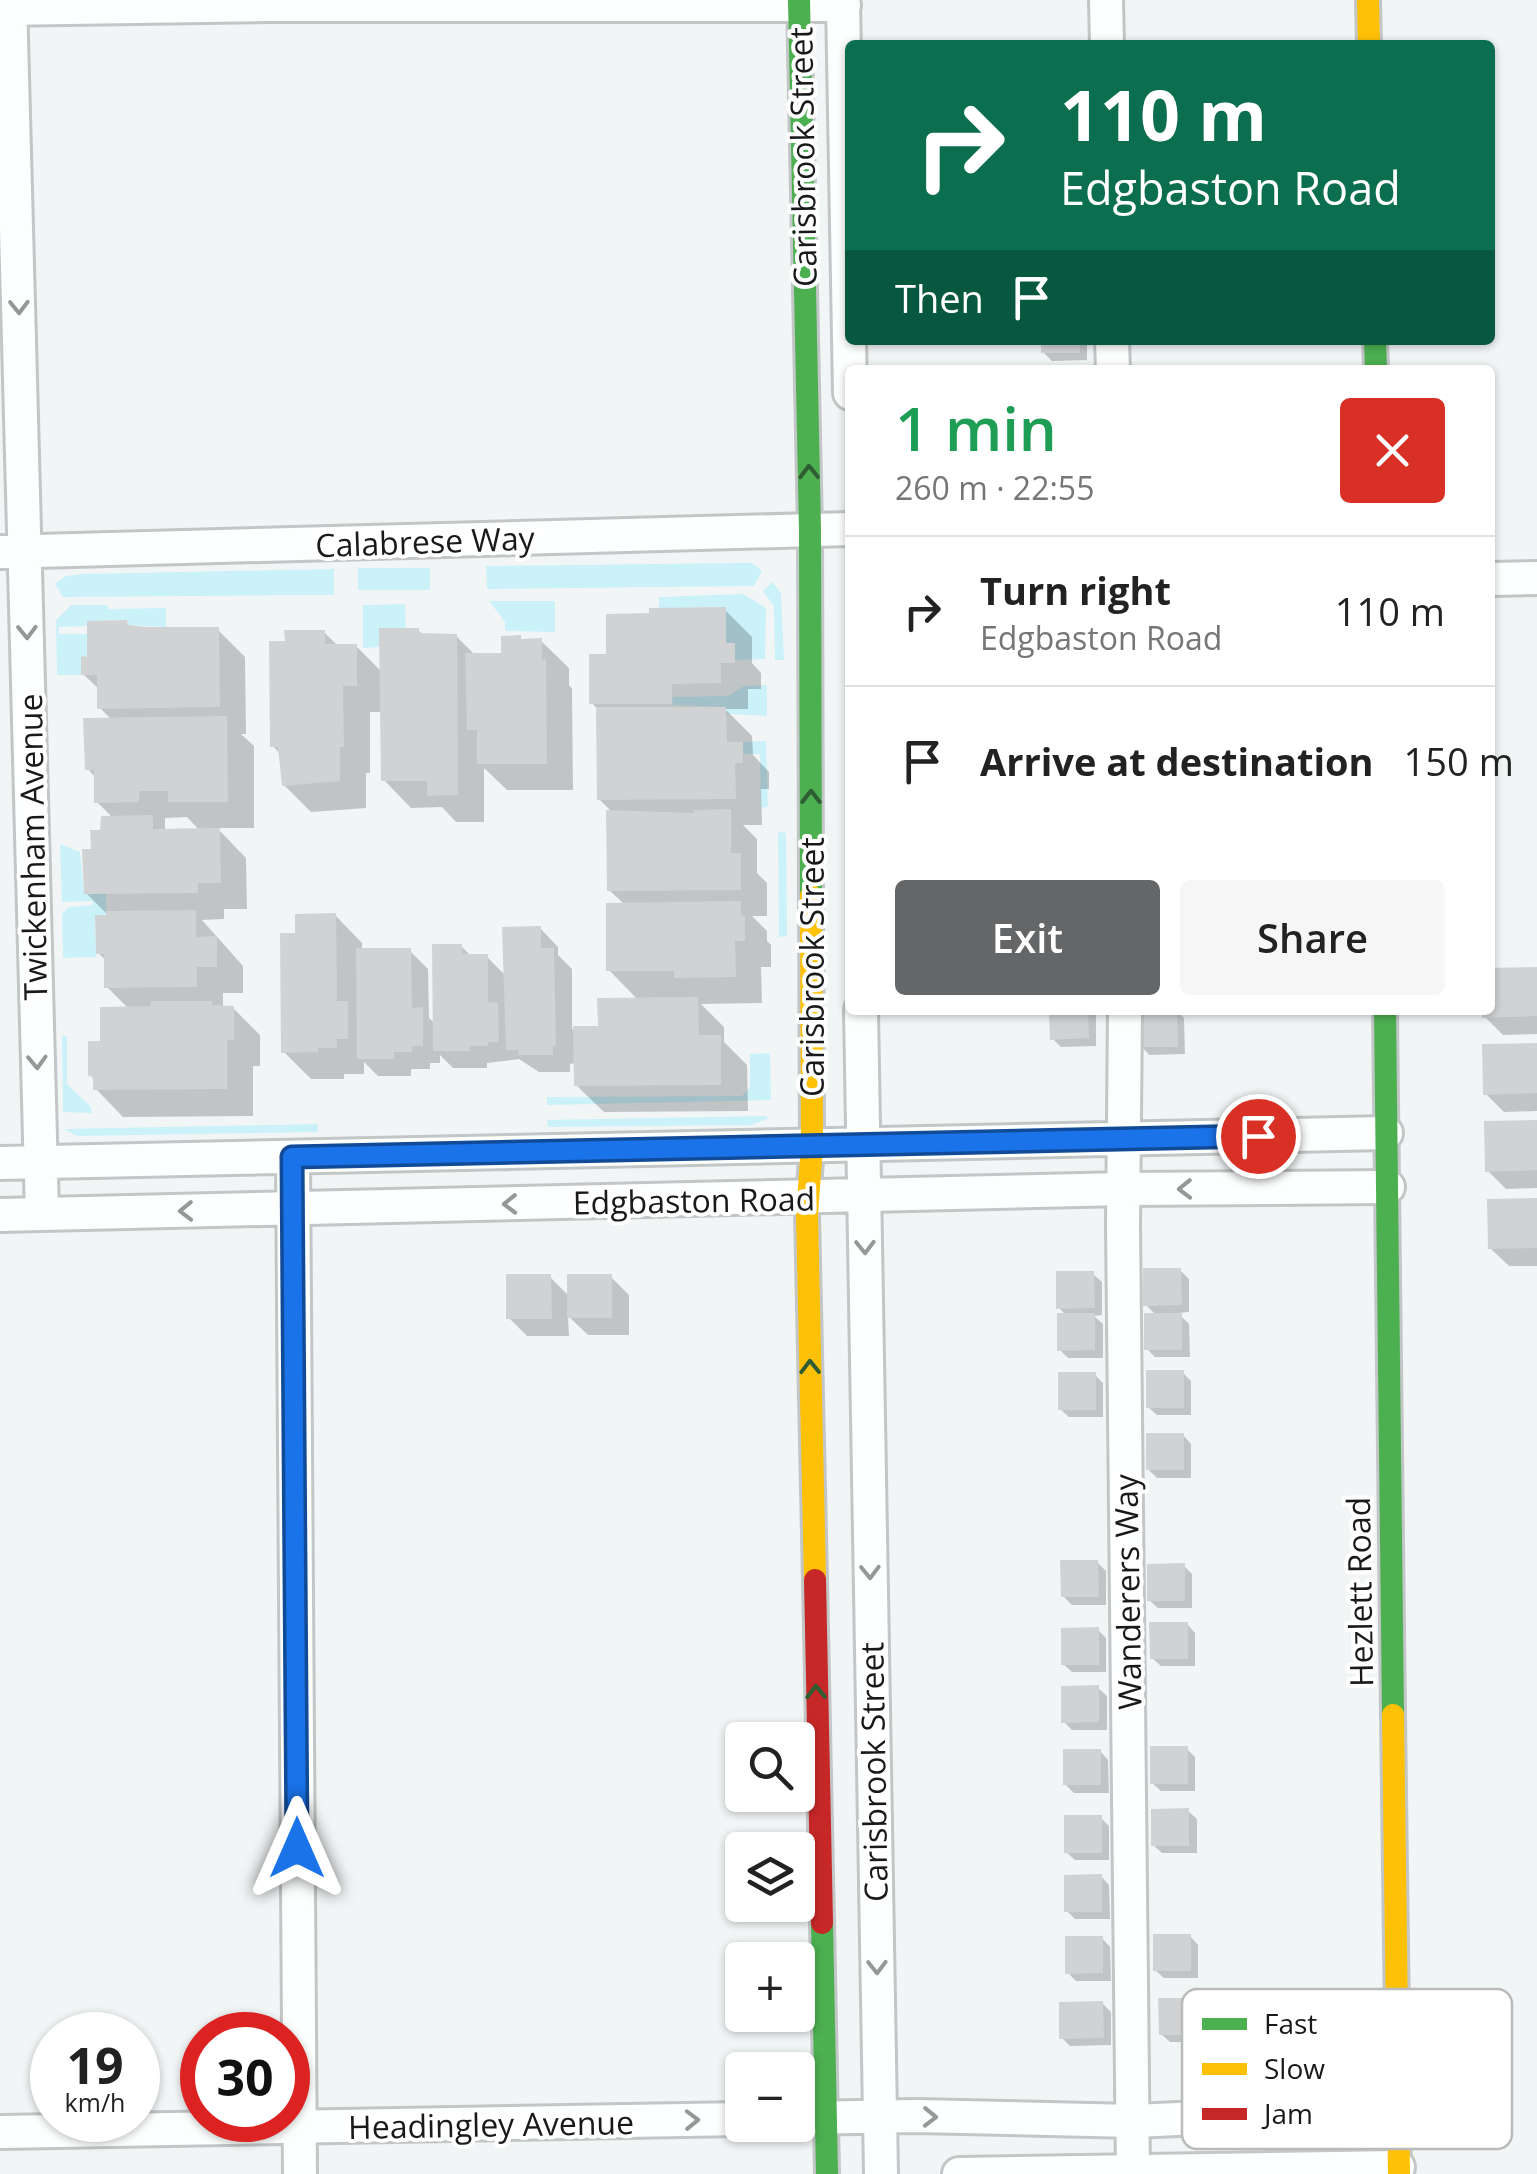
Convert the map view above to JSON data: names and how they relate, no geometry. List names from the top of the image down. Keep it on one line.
{"streets":{"street":["Carisbrook Street","Calabrese Way","Twickenham Avenue","Edgbaston Road","Wanderers Way","Hezlett Road","Headingley Avenue"]},"crossings":[["Carisbrook Street","Calabrese Way"],["Carisbrook Street","Edgbaston Road"],["Calabrese Way","Twickenham Avenue"],["Twickenham Avenue","Edgbaston Road"],["Edgbaston Road","Wanderers Way"],["Edgbaston Road","Hezlett Road"]],"one_way":["Twickenham Avenue","Headingley Avenue"],"legend":["Fast","Slow","Jam"],"page":{"turn":["110 m","Edgbaston Road"],"then":"Then","heading":["1 min","260 m · 22:55"],"list":[{"name":"Turn right","note":"Edgbaston Road","value":"110 m"},{"name":"Arrive at destination","value":"150 m"}],"buttons":["Exit","Share"],"map_buttons":["+","−"],"speed":"19 km/h","limit":"30"}}
